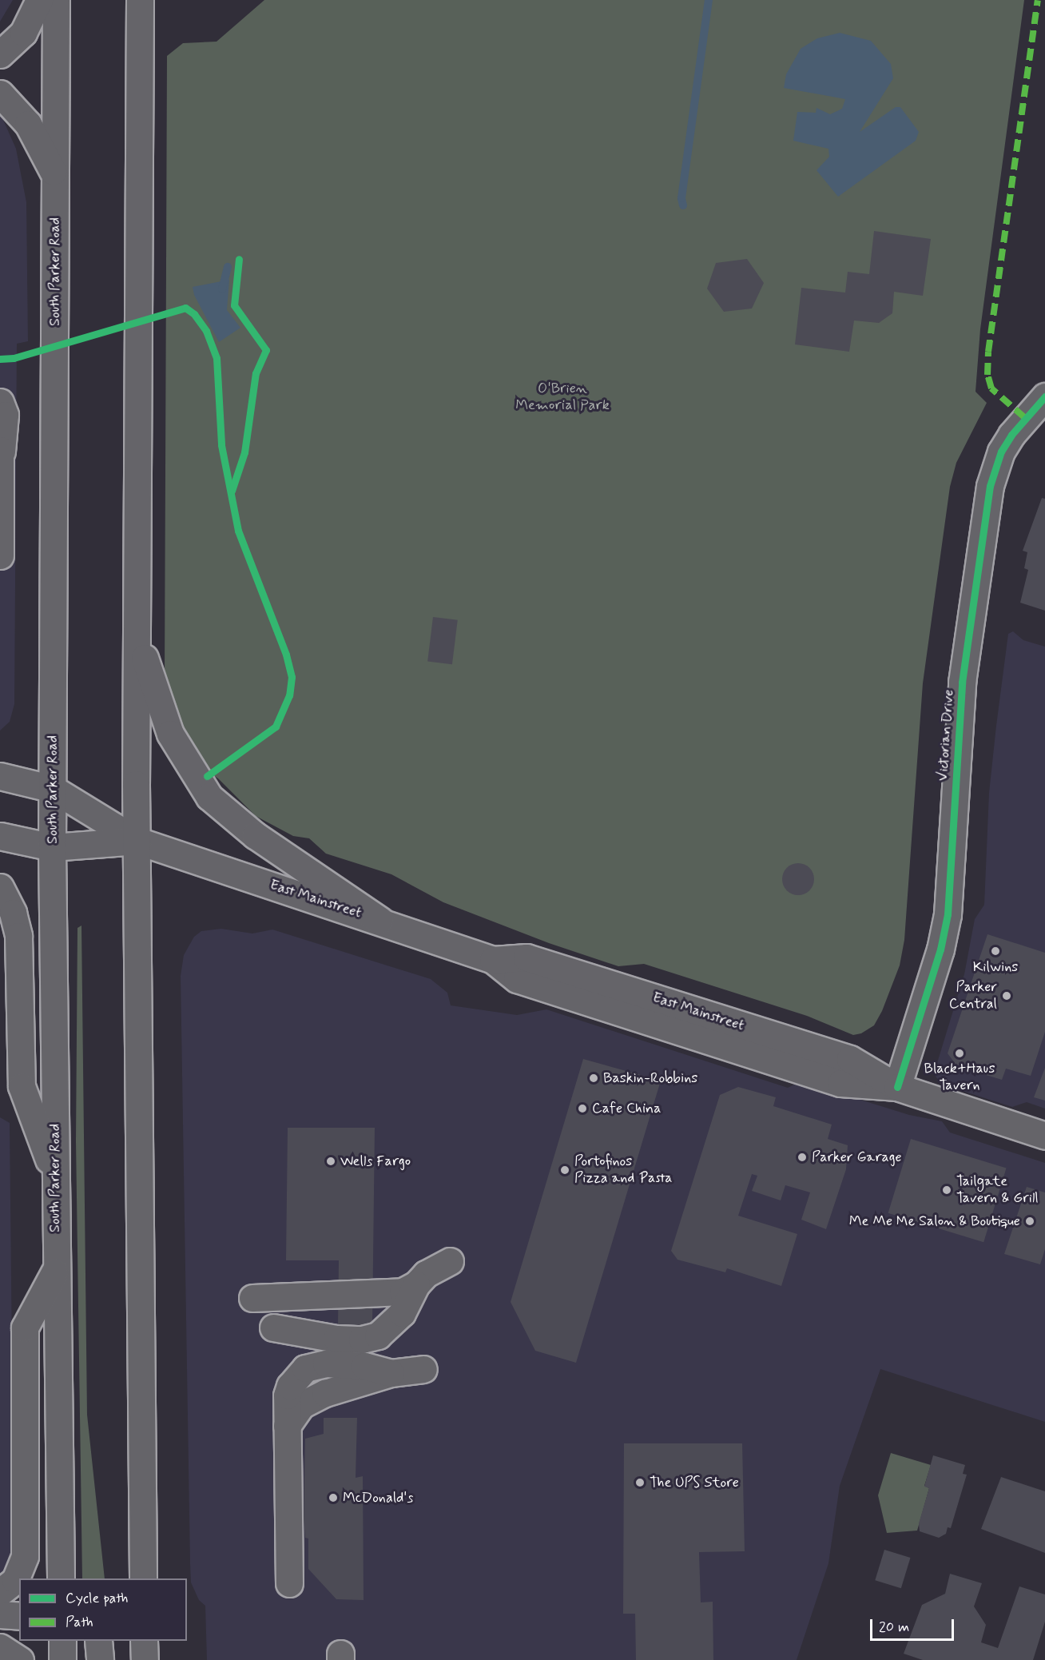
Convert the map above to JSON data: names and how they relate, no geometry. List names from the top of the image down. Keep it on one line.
{"streets":{"main road":["South Parker Road","Victorian Drive","East Mainstreet"]},"crossings":[["South Parker Road","East Mainstreet"],["Victorian Drive","East Mainstreet"]],"parks":["O'Brien Memorial Park"],"places":["Kilwins","Parker Central","Black+Haus Tavern","Baskin-Robbins","Cafe China","Parker Garage","Wells Fargo","Portofinos Pizza and Pasta","Tailgate Tavern & Grill","Me Me Me Salon & Boutique","The UPS Store","McDonald's"],"legend":["Cycle path","Path"],"scale_bar":"20 m"}
